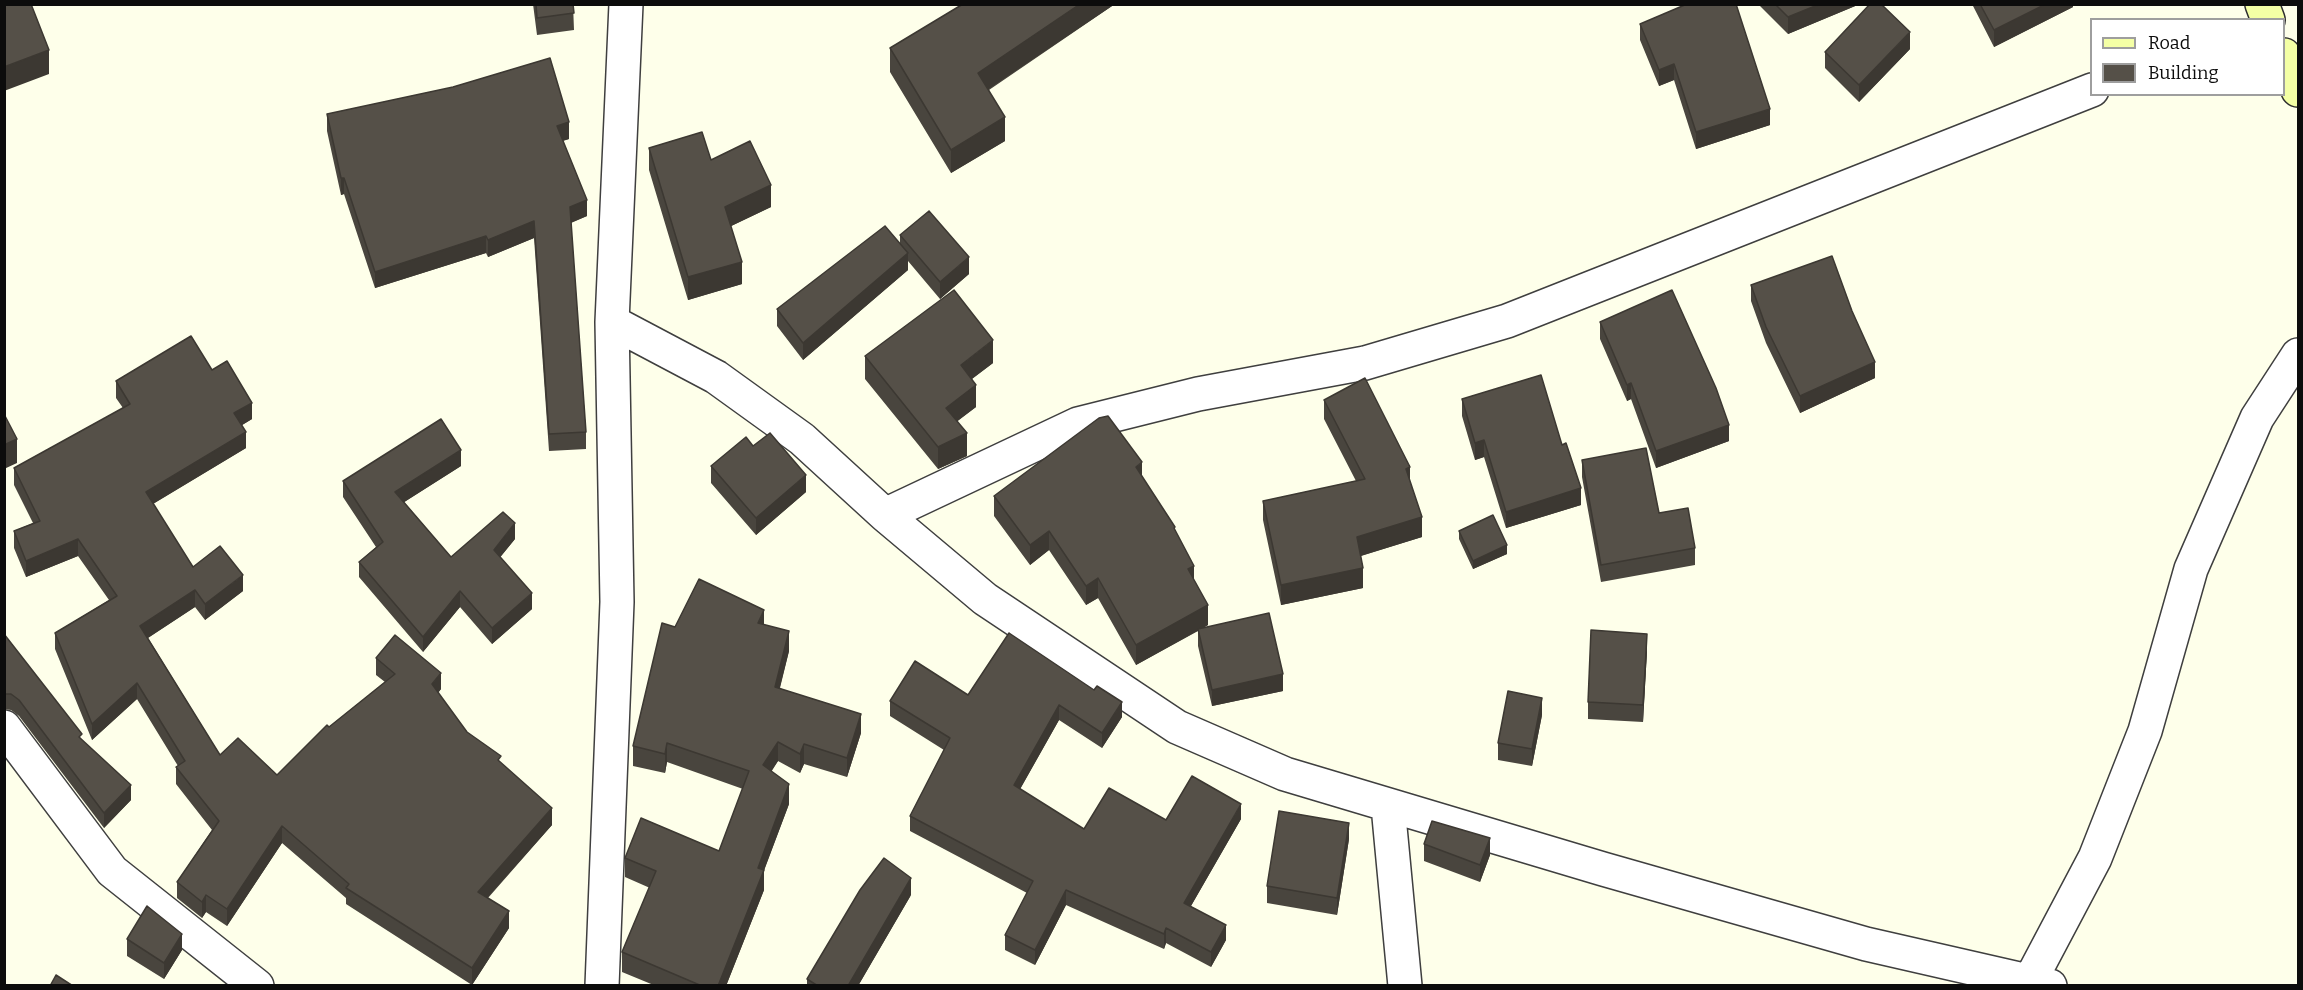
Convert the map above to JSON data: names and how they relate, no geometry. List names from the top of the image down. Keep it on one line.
{"legend":["Road","Building"]}
